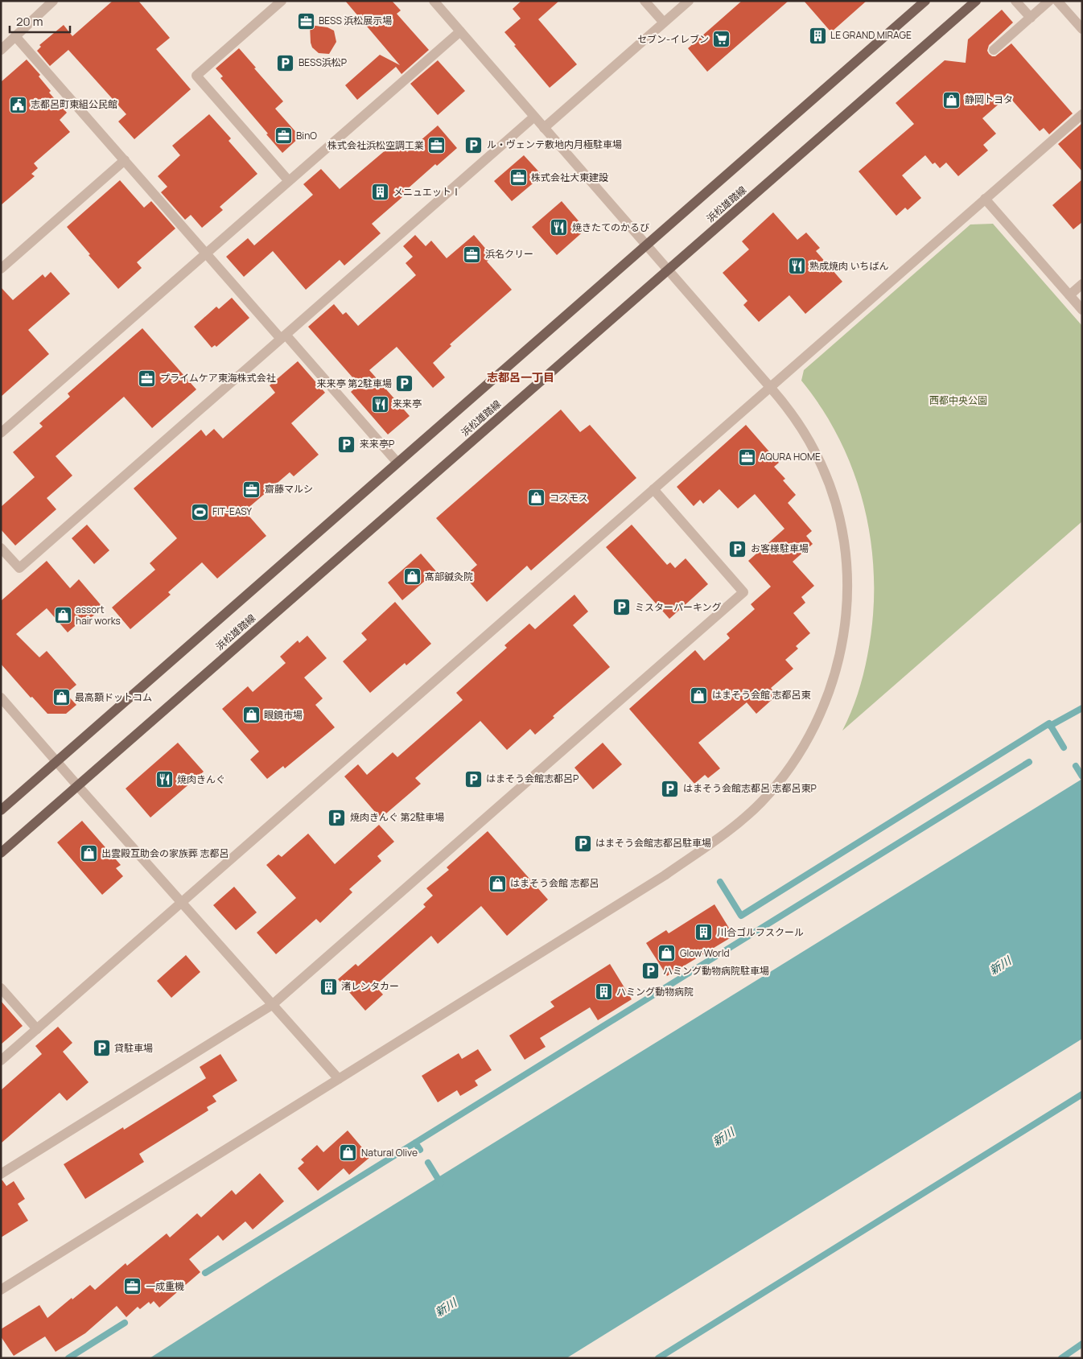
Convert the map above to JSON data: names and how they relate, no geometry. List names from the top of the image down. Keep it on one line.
{"streets":{"main road":["浜松雄踏線"]},"districts":["志都呂一丁目"],"water":["新川"],"parks":["西都中央公園"],"places":{"office":["BESS 浜松展示場","BinO","株式会社浜松空調工業","株式会社大東建設","浜名クリー","プライムケア東海株式会社","AQURA HOME","齋藤マルシ","一成重機"],"building":["LE GRAND MIRAGE","メニュエットⅠ","川合ゴルフスクール","渚レンタカー","ハミング動物病院"],"supermarket":["セブン-イレブン"],"parking":["BESS浜松P","ル・ヴェンテ敷地内月極駐車場","来来亭 第2駐車場","来来亭P","お客様駐車場","ミスターパーキング","はまそう会館志都呂P","はまそう会館志都呂 志都呂東P","焼肉きんぐ 第2駐車場","はまそう会館志都呂駐車場","ハミング動物病院駐車場","貸駐車場"],"shop":["静岡トヨタ","コスモス","髙部鍼灸院","assort hair works","はまそう会館 志都呂東","最高額ドットコム","眼鏡市場","出雲殿互助会の家族葬 志都呂","はまそう会館 志都呂","Glow World","Natural Olive"],"public building":["志都呂町東組公民館"],"restaurant":["焼きたてのかるび","熟成焼肉 いちばん","来来亭","焼肉きんぐ"],"sports":["FIT-EASY"]},"scale_bar":"20 m"}
